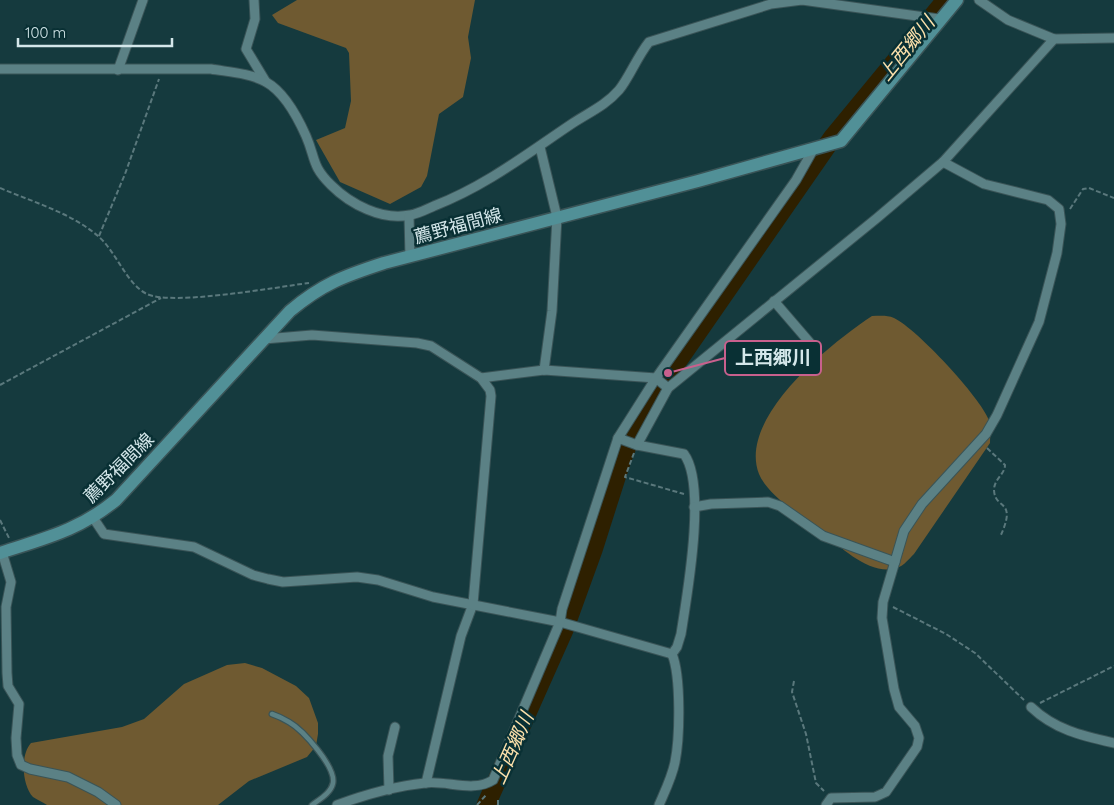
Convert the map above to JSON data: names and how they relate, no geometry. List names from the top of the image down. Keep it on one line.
{"streets":{"main road":["薦野福間線"]},"water":["上西郷川"],"places":["上西郷川"],"scale_bar":"100 m"}
